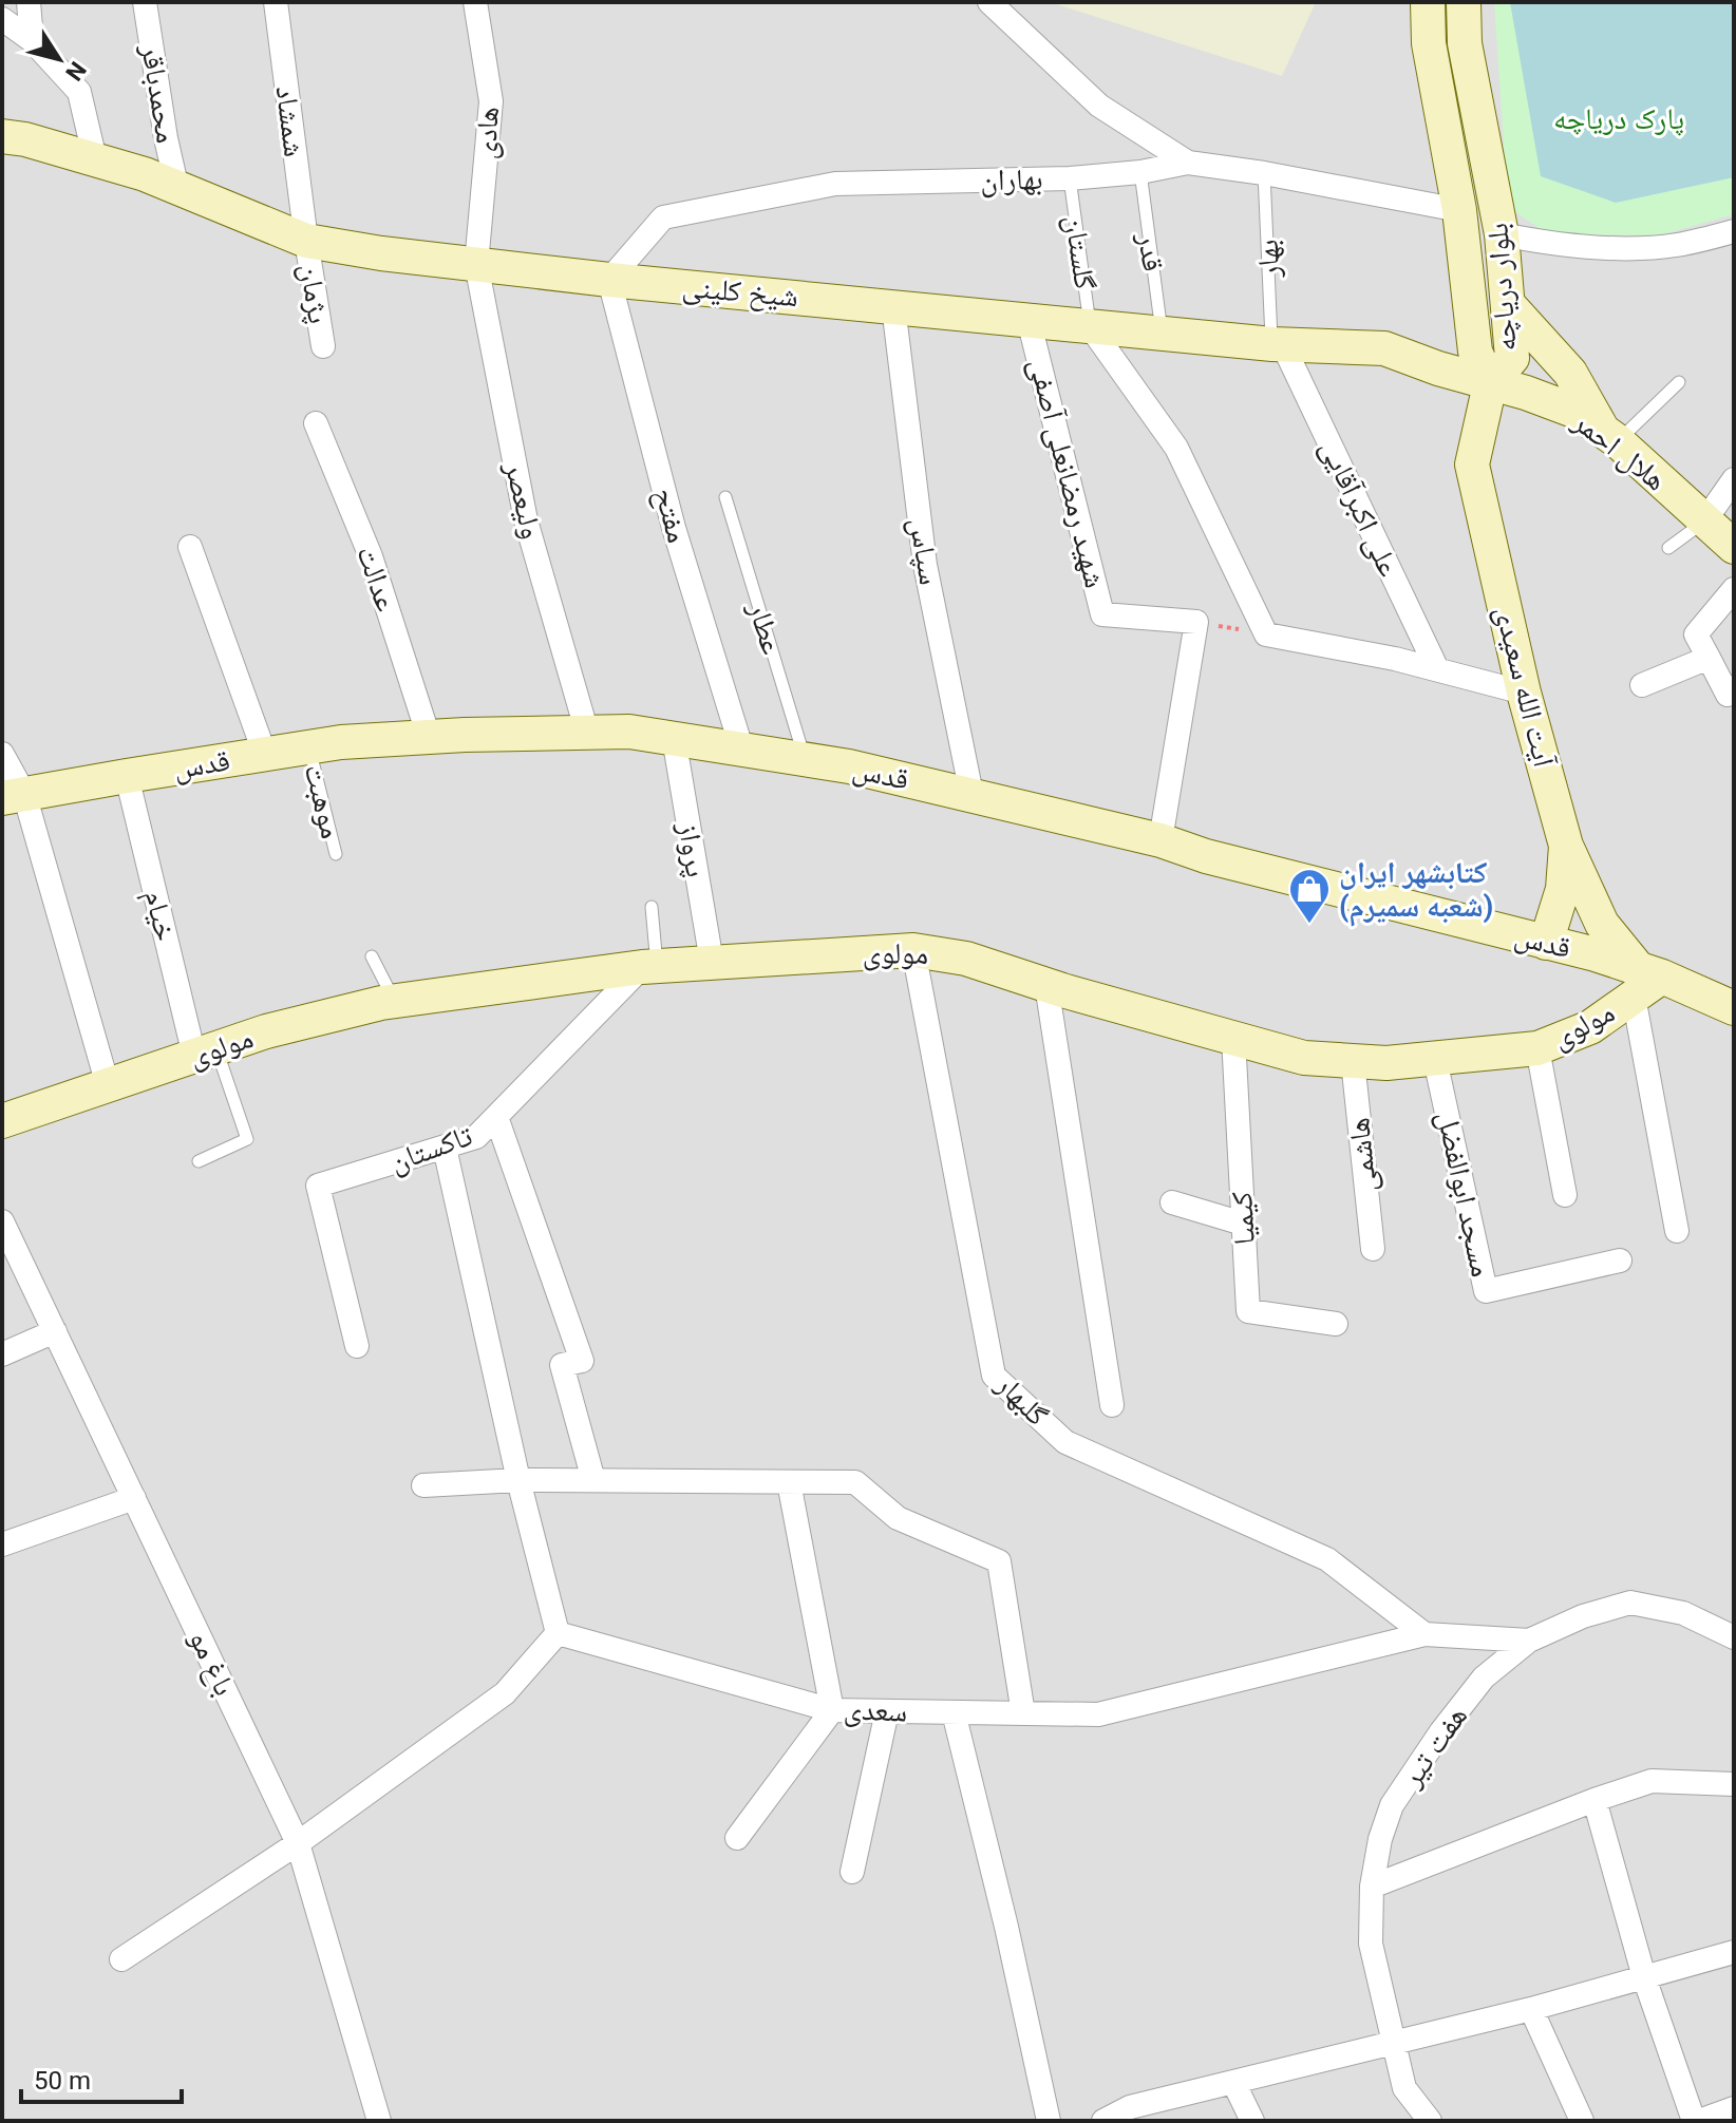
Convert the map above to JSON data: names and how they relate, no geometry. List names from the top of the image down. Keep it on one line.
{"streets":{"street":["محمدباقر","شمشاد","هادی","بهاران","بلوار دریاچه","شیخ کلینی","پژمان","هلال احمر","شهید رمضانعلی آصفی","ولیعصر","علی اکبرآقایی","مفتح","سپاس","عدالت","آیت الله سعیدی","قدس","پرواز","خیام","مولوی","تاکستان","هاشمی","مسجد ابوالفضل","کیمیا","گلبهار","باغ مو","سعدی","هفت تیر"],"lane":["گلستان","قدر","بهار","عطار","موهبت"]},"crossings":[["محمدباقر","شیخ کلینی"],["شمشاد","شیخ کلینی"],["شمشاد","پژمان"],["هادی","شیخ کلینی"],["هادی","ولیعصر"],["بهاران","گلستان"],["بهاران","قدر"],["بهاران","شیخ کلینی"],["بهاران","مفتح"],["گلستان","شیخ کلینی"],["قدر","شیخ کلینی"],["بهار","شیخ کلینی"],["بهار","علی اکبرآقایی"],["بلوار دریاچه","شیخ کلینی"],["بلوار دریاچه","هلال احمر"],["بلوار دریاچه","آیت الله سعیدی"],["شیخ کلینی","پژمان"],["شیخ کلینی","هلال احمر"],["شیخ کلینی","شهید رمضانعلی آصفی"],["شیخ کلینی","ولیعصر"],["شیخ کلینی","علی اکبرآقایی"],["شیخ کلینی","مفتح"],["شیخ کلینی","سپاس"],["شیخ کلینی","آیت الله سعیدی"],["هلال احمر","آیت الله سعیدی"],["ولیعصر","قدس"],["مفتح","قدس"],["سپاس","قدس"],["عدالت","قدس"],["عطار","قدس"],["آیت الله سعیدی","قدس"],["آیت الله سعیدی","مولوی"],["قدس","موهبت"],["قدس","پرواز"],["قدس","خیام"],["قدس","مولوی"],["پرواز","مولوی"],["خیام","مولوی"],["مولوی","تاکستان"],["مولوی","هاشمی"],["مولوی","مسجد ابوالفضل"],["مولوی","کیمیا"],["مولوی","گلبهار"],["گلبهار","سعدی"],["سعدی","هفت تیر"]],"parks":["پارک دریاچه"],"places":{"shop":["کتابشهر ایران (شعبه سمیرم)"]},"scale_bar":"50 m","north":"bottom right"}
